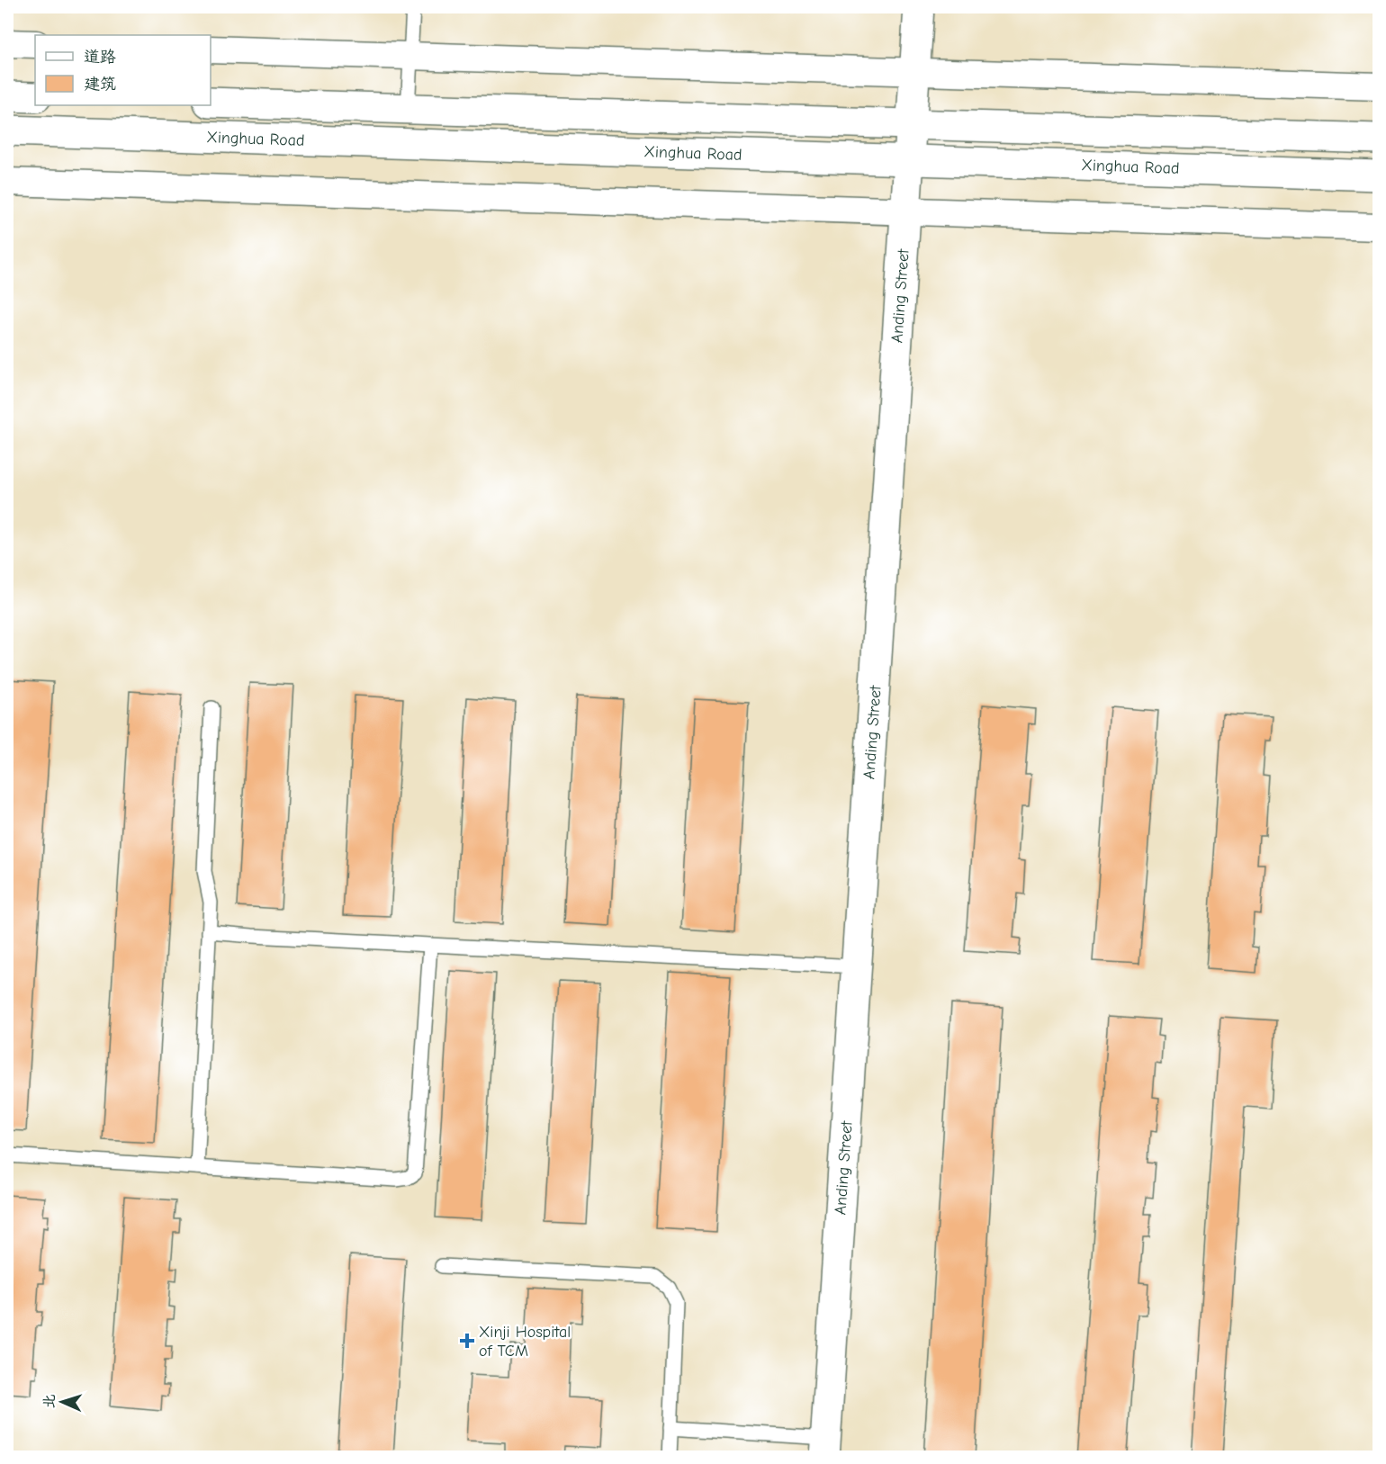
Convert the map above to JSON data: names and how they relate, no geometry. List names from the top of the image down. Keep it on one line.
{"streets":{"main road":["Xinghua Road","Anding Street"]},"crossings":[["Xinghua Road","Anding Street"]],"places":{"health":["Xinji Hospital of TCM"]},"legend":["道路","建筑"],"north":"left"}
